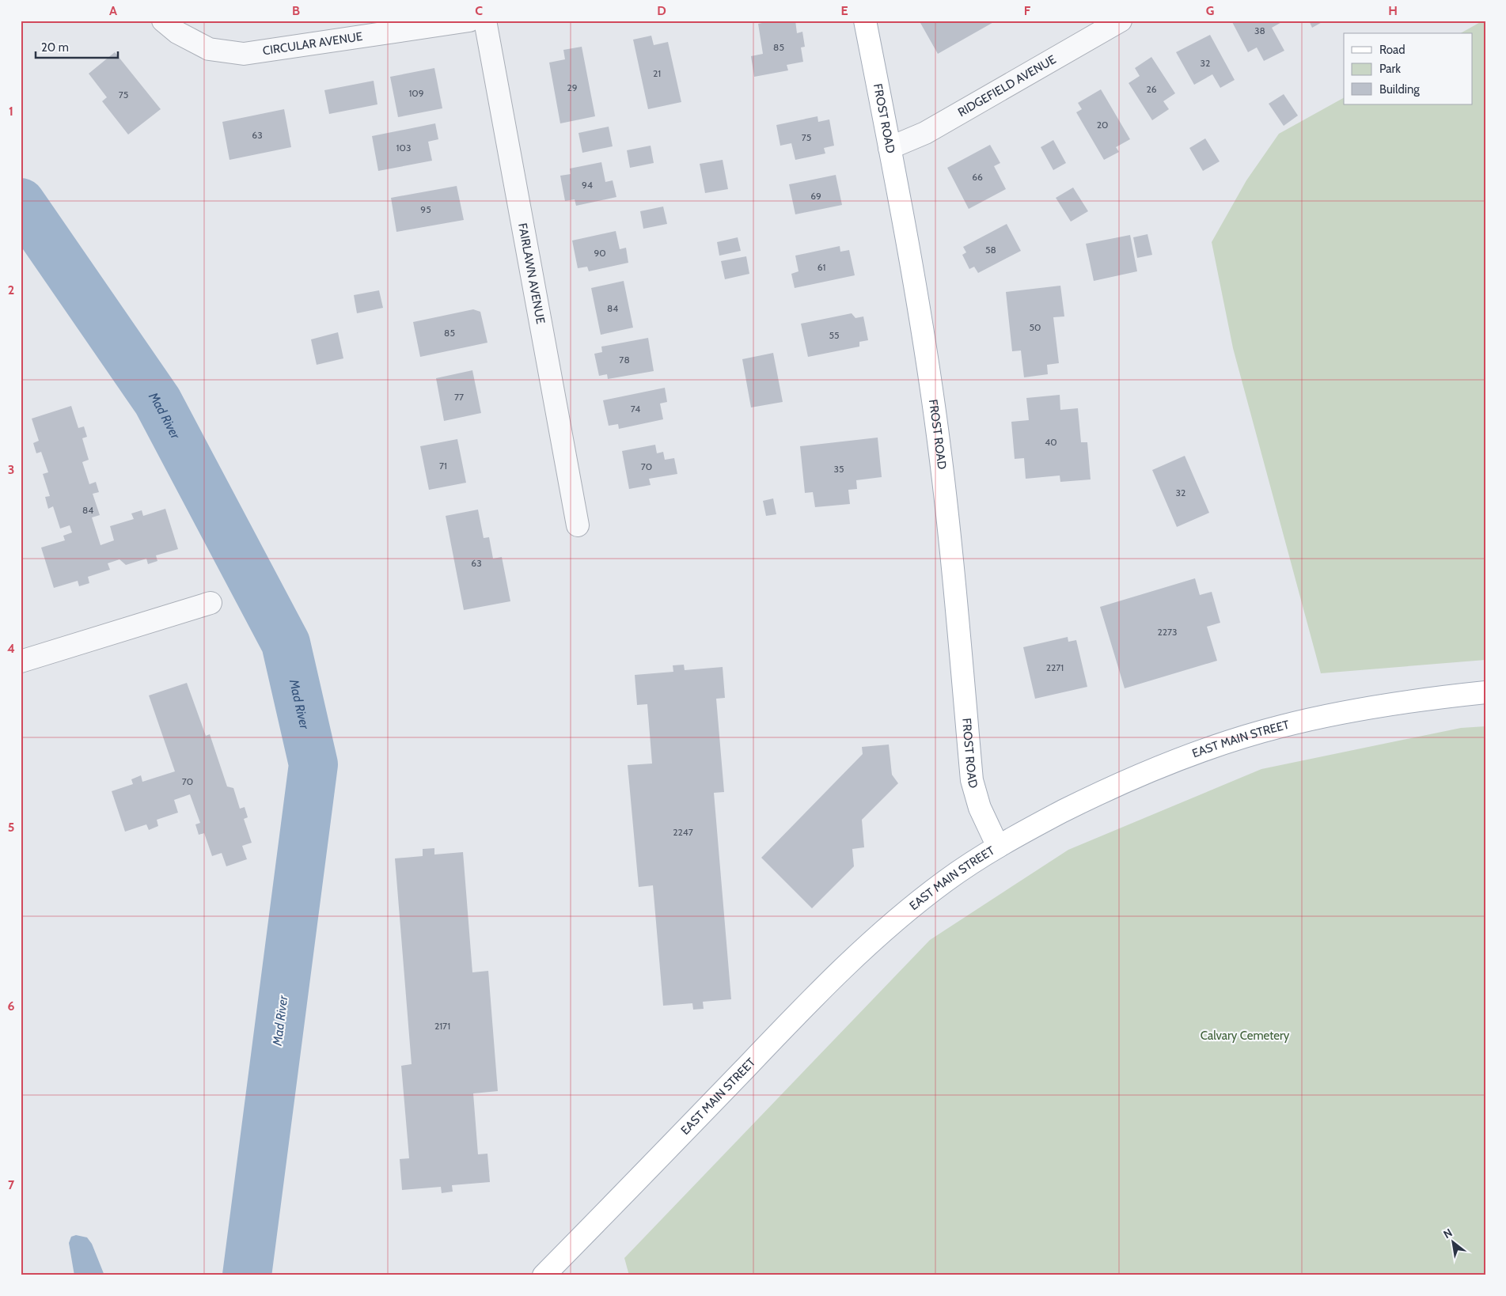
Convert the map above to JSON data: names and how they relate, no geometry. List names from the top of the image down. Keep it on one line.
{"streets":{"main road":["FROST ROAD","EAST MAIN STREET"],"street":["CIRCULAR AVENUE","RIDGEFIELD AVENUE","FAIRLAWN AVENUE"]},"crossings":[["RIDGEFIELD AVENUE","FROST ROAD"],["FROST ROAD","EAST MAIN STREET"]],"water":["Mad River"],"parks":["Calvary Cemetery"],"house_numbers":["38","85","32","21","29","26","109","75","20","63","75","103","66","94","69","95","58","90","61","84","50","85","55","78","77","74","40","71","70","35","32","84","63","2273","2271","70","2247","2171"],"legend":["Road","Park","Building"],"scale_bar":"20 m","north":"top left","grid":{"columns":["A","B","C","D","E","F","G","H"],"rows":["1","2","3","4","5","6","7"]}}
